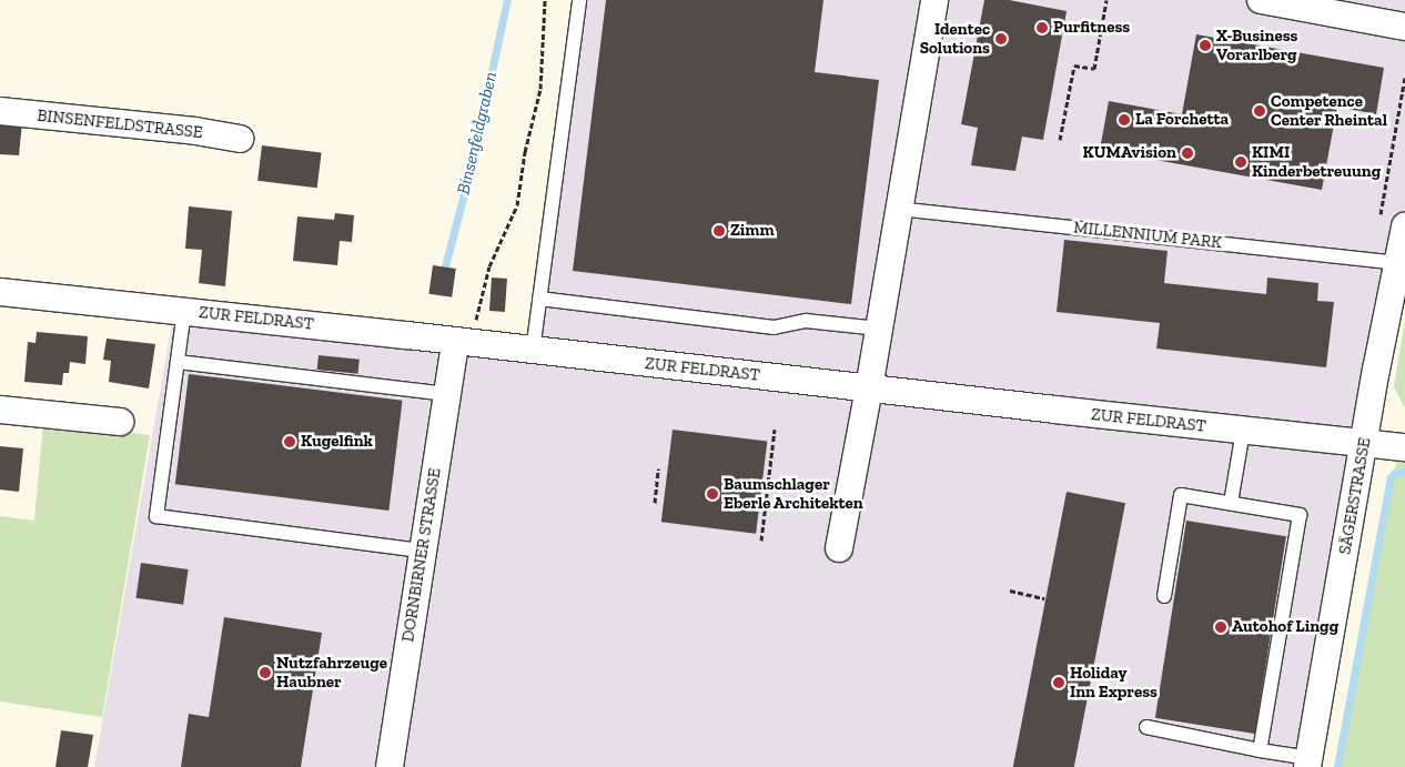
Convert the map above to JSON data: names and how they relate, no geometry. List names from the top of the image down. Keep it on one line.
{"streets":{"street":["BINSENFELDSTRASSE","ZUR FELDRAST","SÄGERSTRASSE","DORNBIRNER STRASSE"],"lane":["MILLENNIUM PARK"]},"crossings":[["MILLENNIUM PARK","SÄGERSTRASSE"],["ZUR FELDRAST","SÄGERSTRASSE"],["ZUR FELDRAST","DORNBIRNER STRASSE"]],"water":["Binsenfeldgraben"],"places":["Purfitness","Identec Solutions","X-Business Vorarlberg","Competence Center Rheintal","La Forchetta","KUMAvision","KIMI Kinderbetreuung","Zimm","Kugelfink","Baumschlager Eberle Architekten","Autohof Lingg","Nutzfahrzeuge Haubner","Holiday Inn Express"]}
